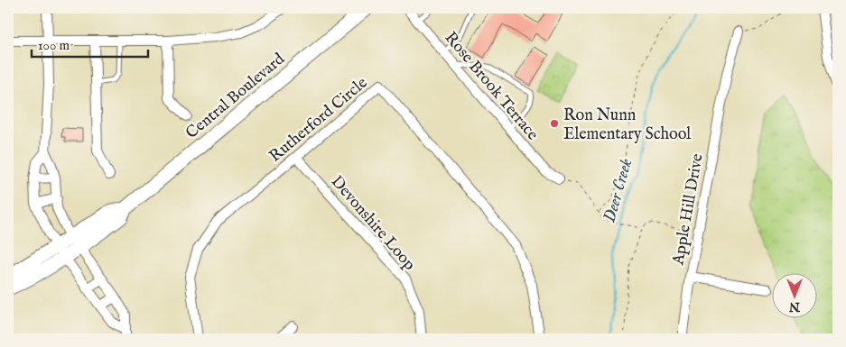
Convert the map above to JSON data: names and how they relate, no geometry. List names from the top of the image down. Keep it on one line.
{"streets":{"street":["Rose Brook Terrace","Central Boulevard","Rutherford Circle","Apple Hill Drive","Devonshire Loop"]},"crossings":[["Rutherford Circle","Devonshire Loop"]],"water":["Deer Creek"],"places":["Ron Nunn Elementary School"],"scale_bar":"100 m","north":"bottom"}
